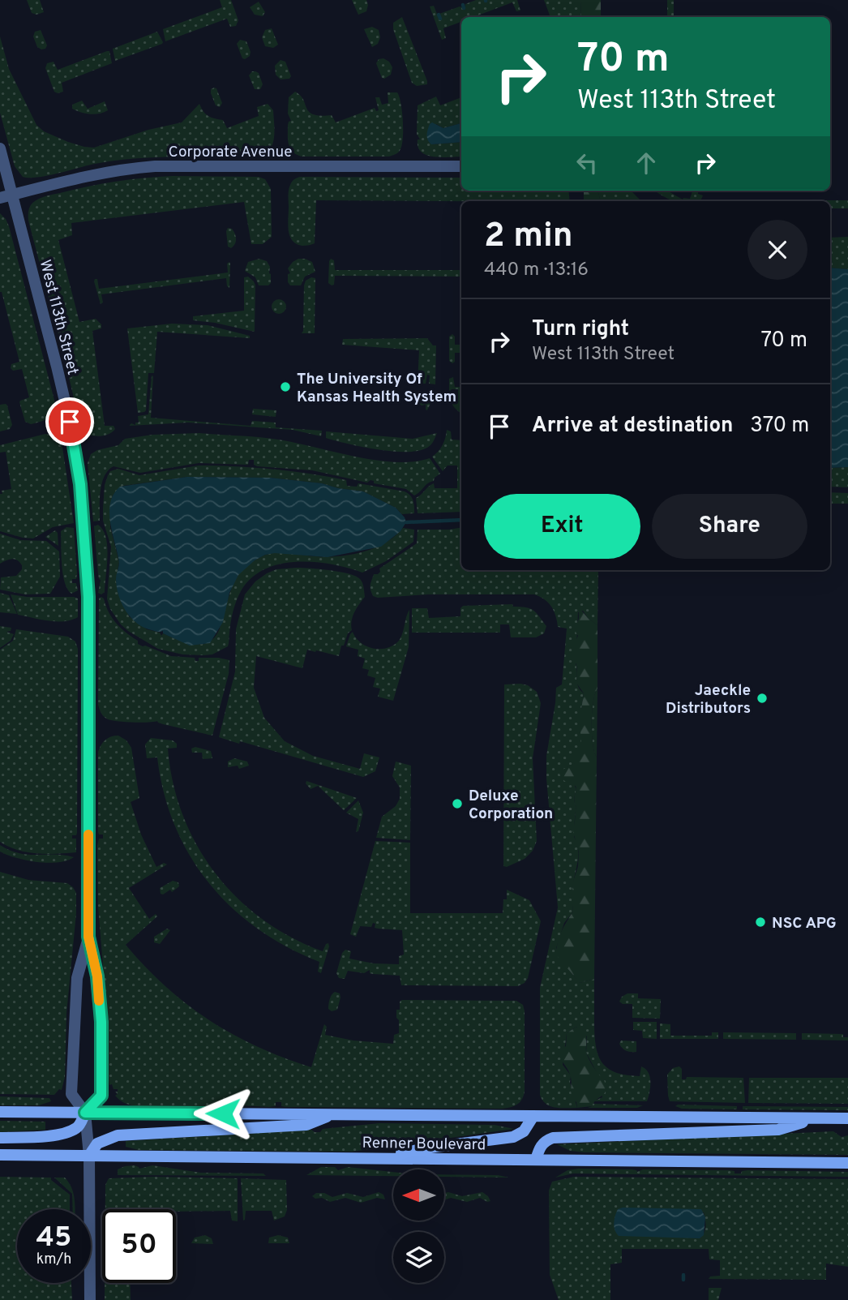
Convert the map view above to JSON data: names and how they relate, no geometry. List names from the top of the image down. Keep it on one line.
{"streets":{"main road":["Renner Boulevard"],"street":["Corporate Avenue","West 113th Street"]},"crossings":[["Corporate Avenue","West 113th Street"],["West 113th Street","Renner Boulevard"]],"places":["The University Of Kansas Health System","Jaeckle Distributors","Deluxe Corporation","NSC APG"],"north":"left","page":{"turn":["70 m","West 113th Street"],"heading":["2 min","440 m · 13:16"],"list":[{"name":"Turn right","note":"West 113th Street","value":"70 m"},{"name":"Arrive at destination","value":"370 m"}],"buttons":["Exit","Share"],"speed":"45 km/h","limit":"50"}}
